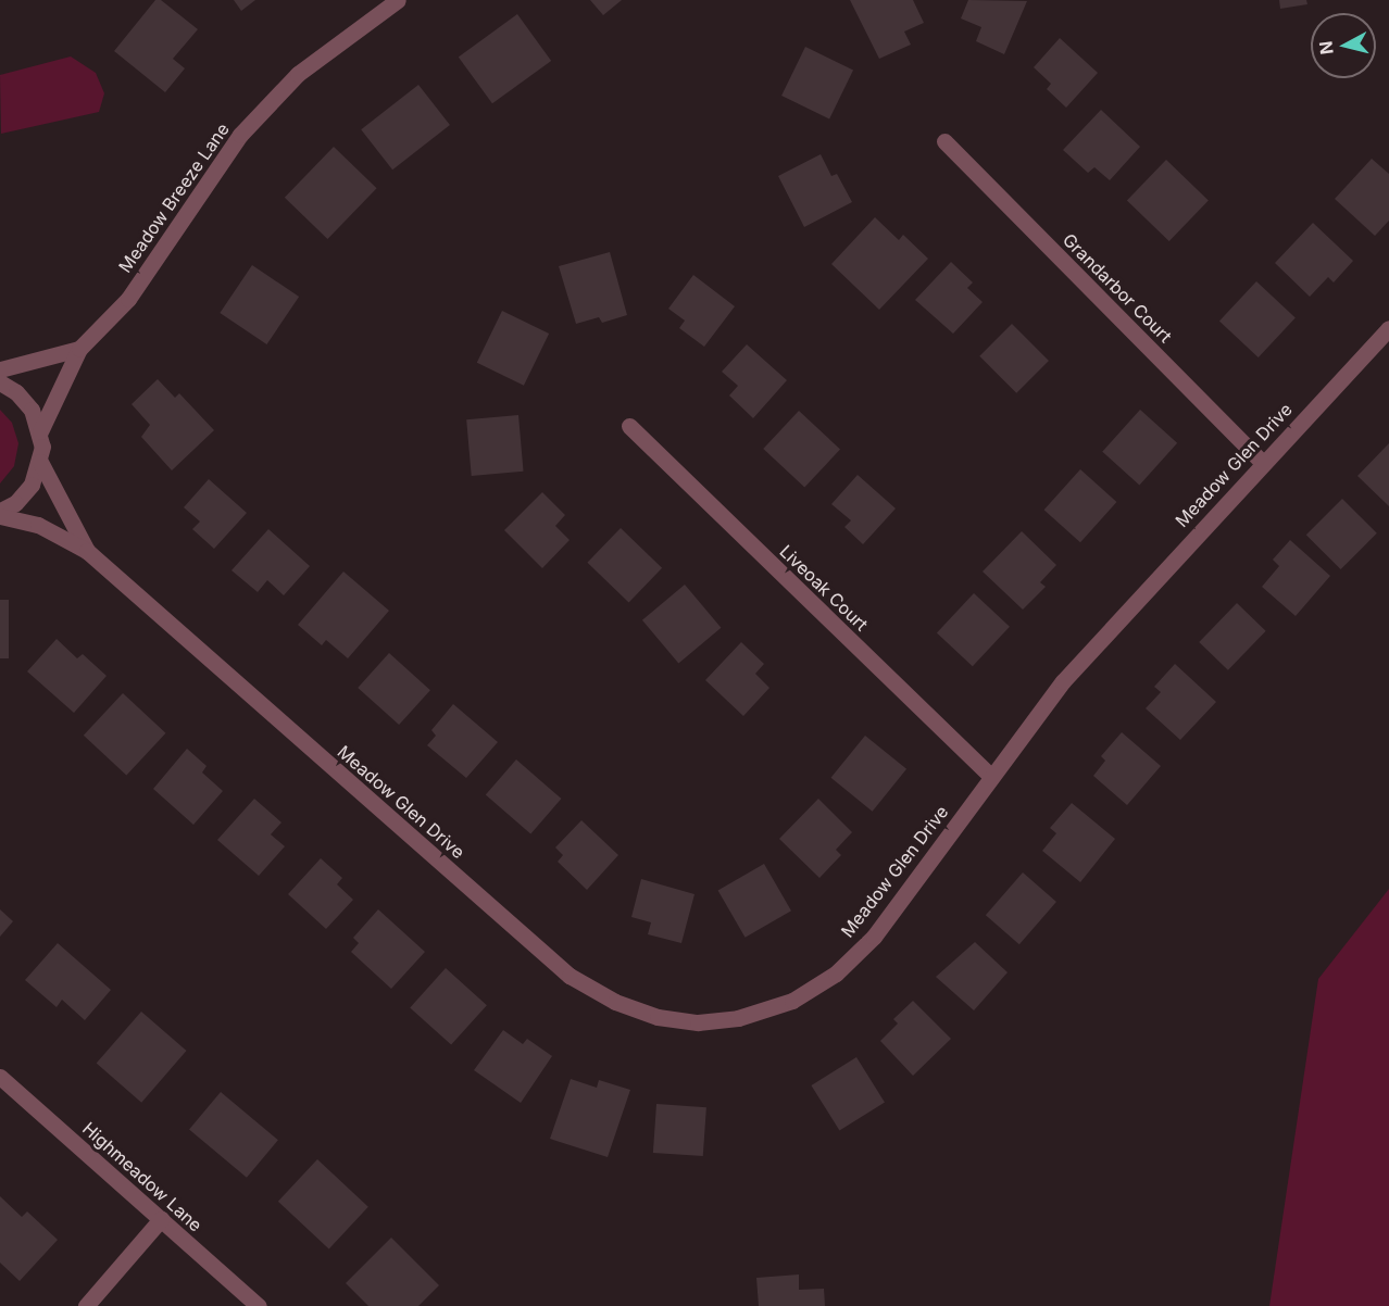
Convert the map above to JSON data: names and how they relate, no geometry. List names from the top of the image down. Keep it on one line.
{"streets":{"street":["Meadow Breeze Lane","Grandarbor Court","Meadow Glen Drive","Liveoak Court","Highmeadow Lane"]},"crossings":[["Grandarbor Court","Meadow Glen Drive"],["Meadow Glen Drive","Liveoak Court"]],"north":"left"}
